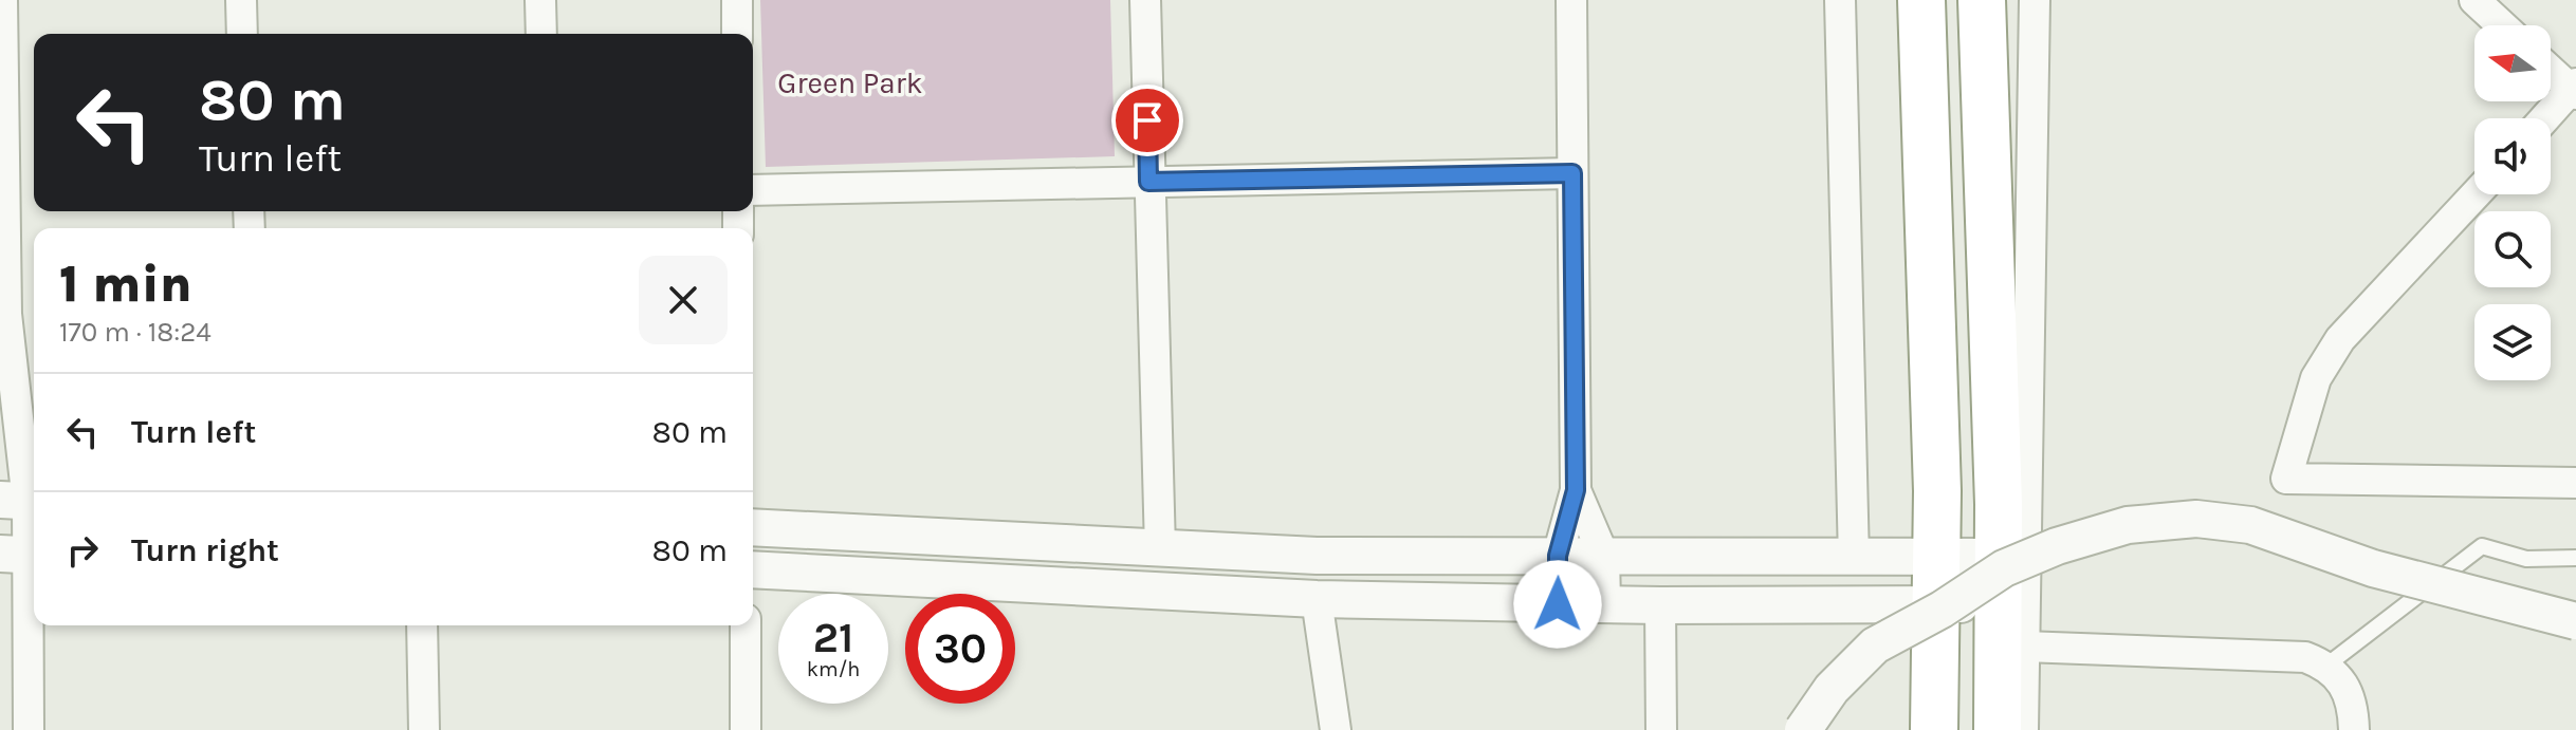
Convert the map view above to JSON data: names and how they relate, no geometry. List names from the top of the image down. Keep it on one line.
{"parks":["Green Park"],"north":"left","page":{"turn":["80 m","Turn left"],"heading":["1 min","170 m · 18:24"],"list":[{"name":"Turn left","value":"80 m"},{"name":"Turn right","value":"80 m"}],"speed":"21 km/h","limit":"30"}}
